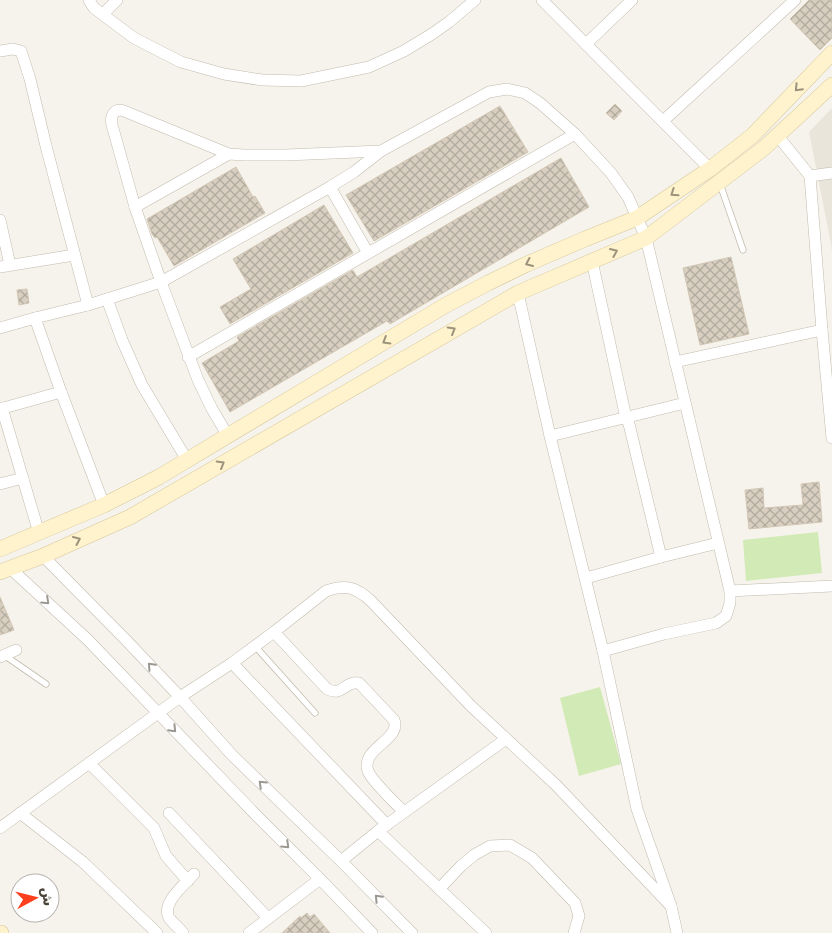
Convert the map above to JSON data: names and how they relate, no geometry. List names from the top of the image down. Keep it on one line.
{"north":"right"}
